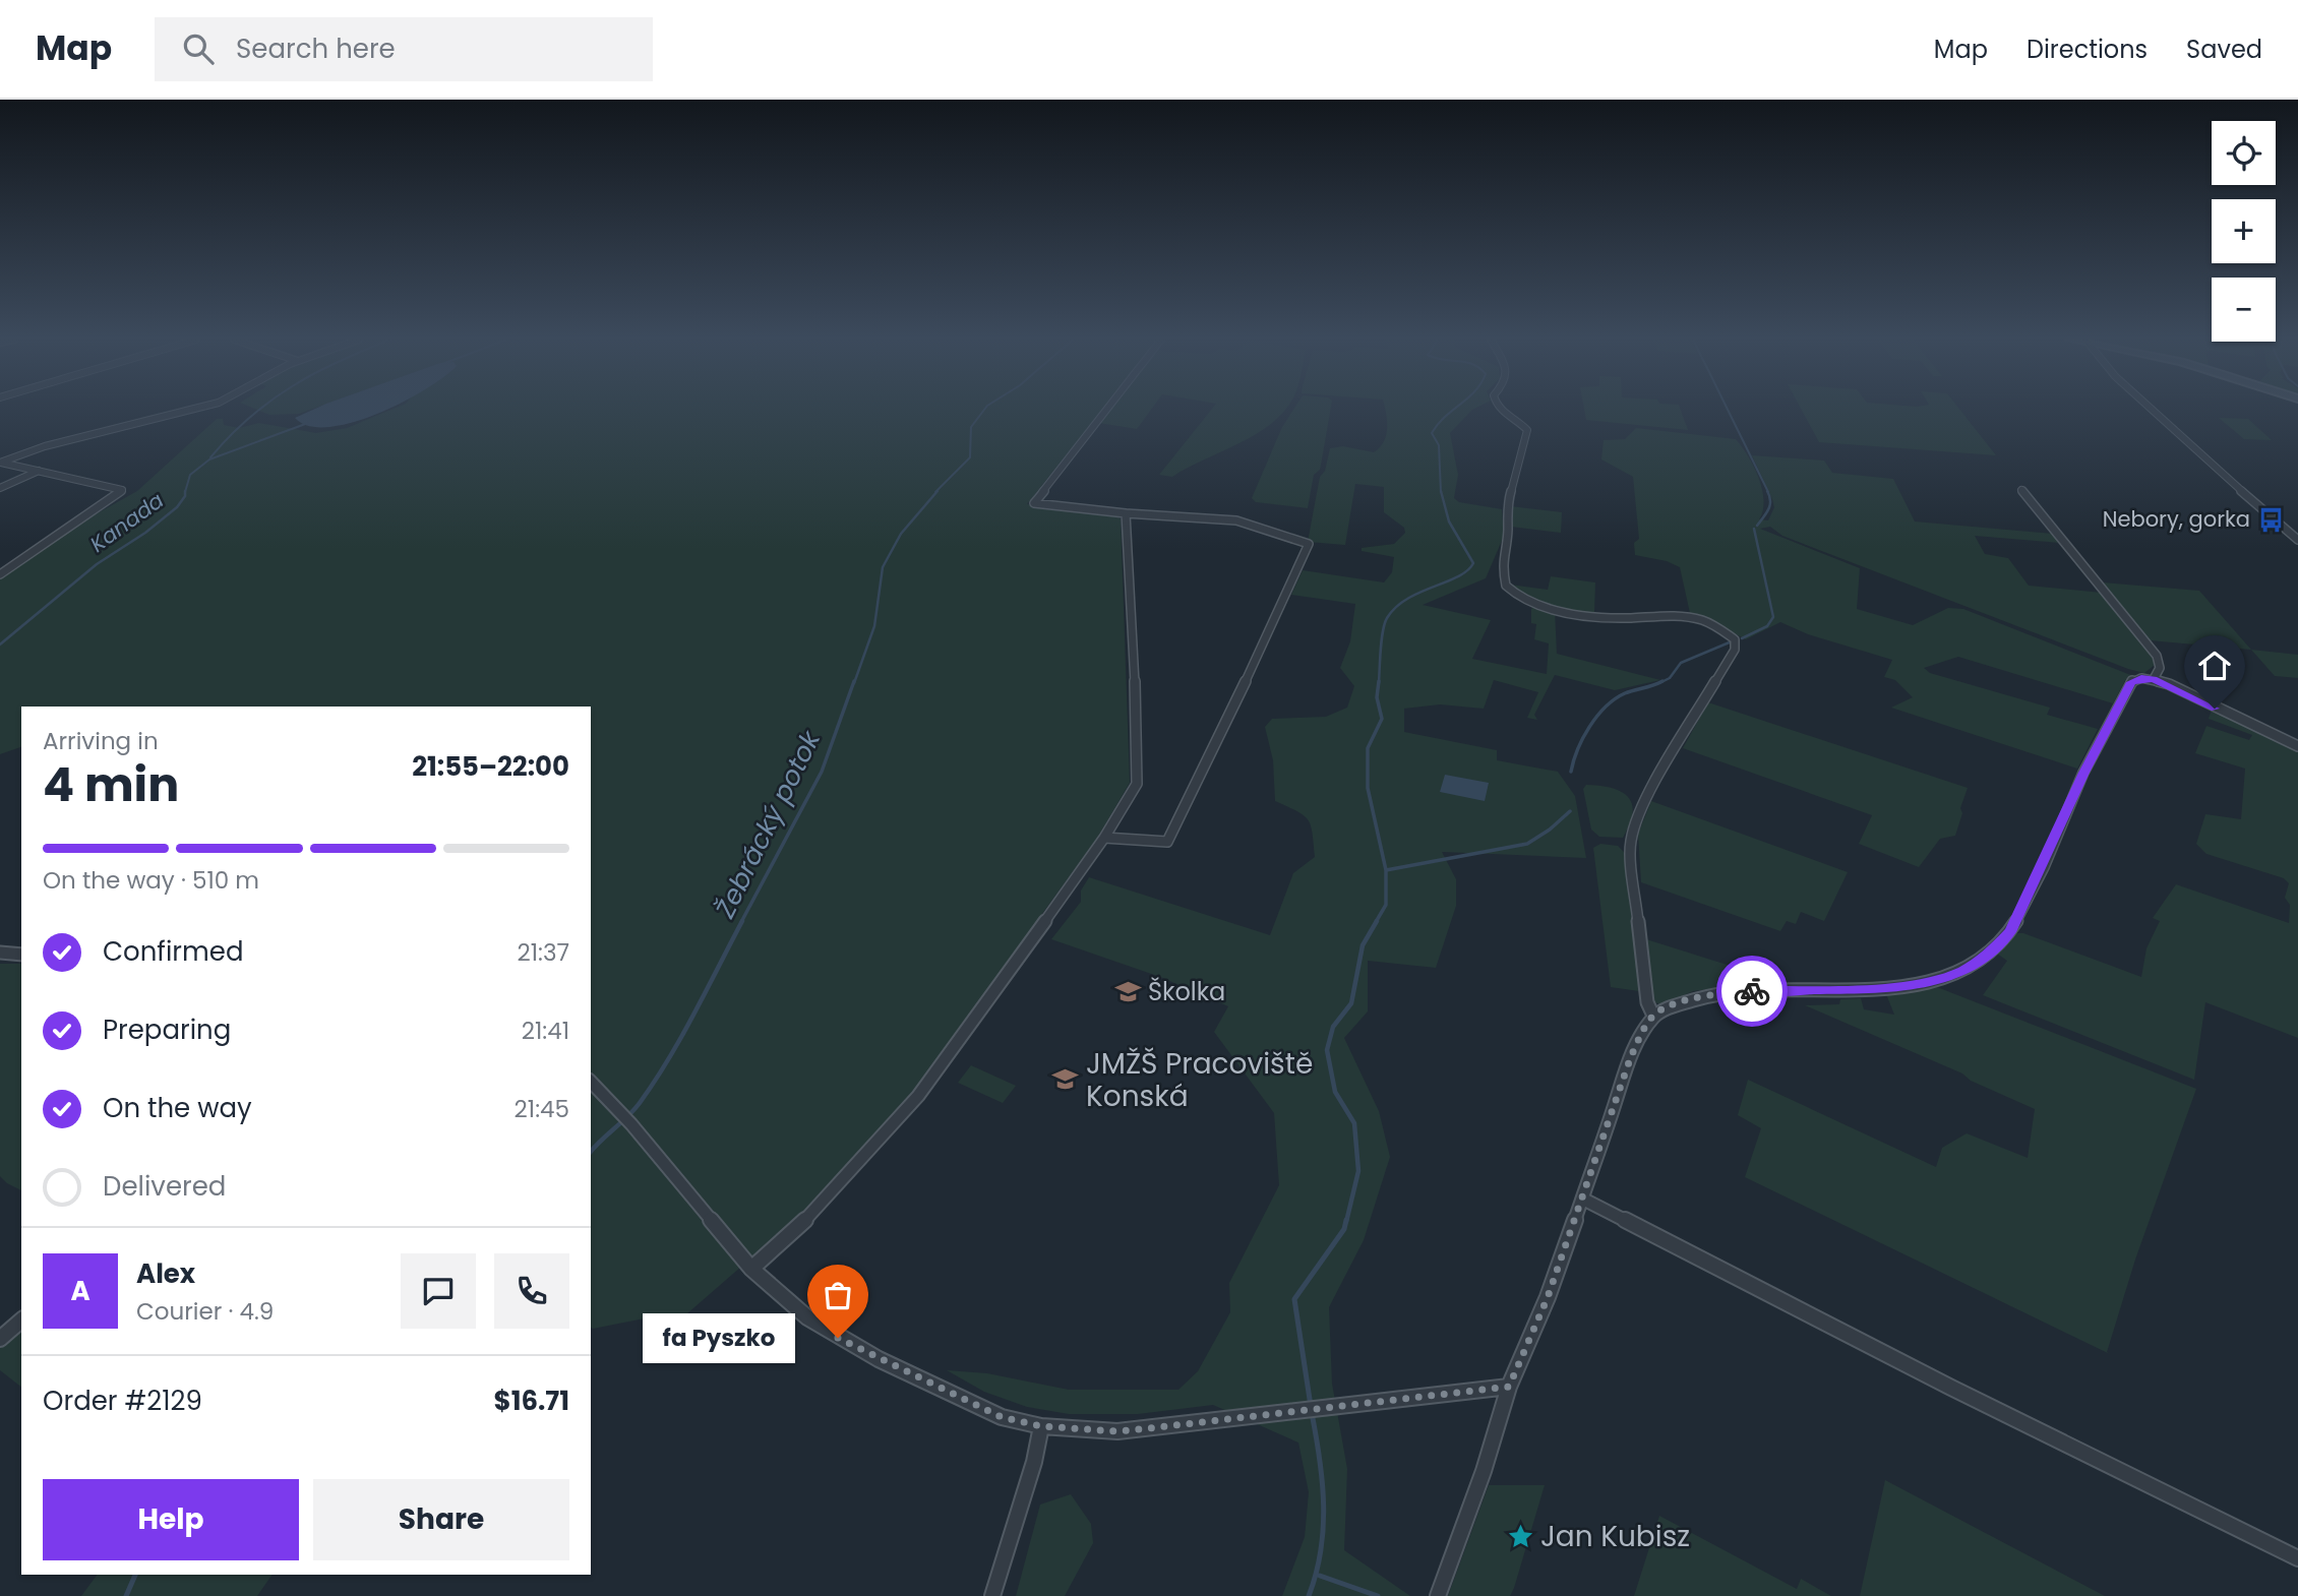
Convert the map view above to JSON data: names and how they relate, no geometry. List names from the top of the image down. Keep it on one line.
{"water":["Kanada","Žebrácký potok"],"places":{"bus stop":["Nebory, gorka"],"school or university":["Školka","JMŽŠ Pracoviště Konská"],"other":["fa Pyszko"],"place":["Jan Kubisz"]},"page":{"header":"Map","search":"Search here","nav":["Map","Directions","Saved"],"map_buttons":["+","−"],"heading":["4 min","Arriving in","21:55–22:00"],"panel":["Alex","Courier · 4.9","Order #2129","$16.71"],"bar":"On the way · 510 m","list":[["Confirmed","21:37"],["Preparing","21:41"],["On the way","21:45"],"Delivered"],"round":"A","bubble":"fa Pyszko","buttons":["Help","Share"]}}
